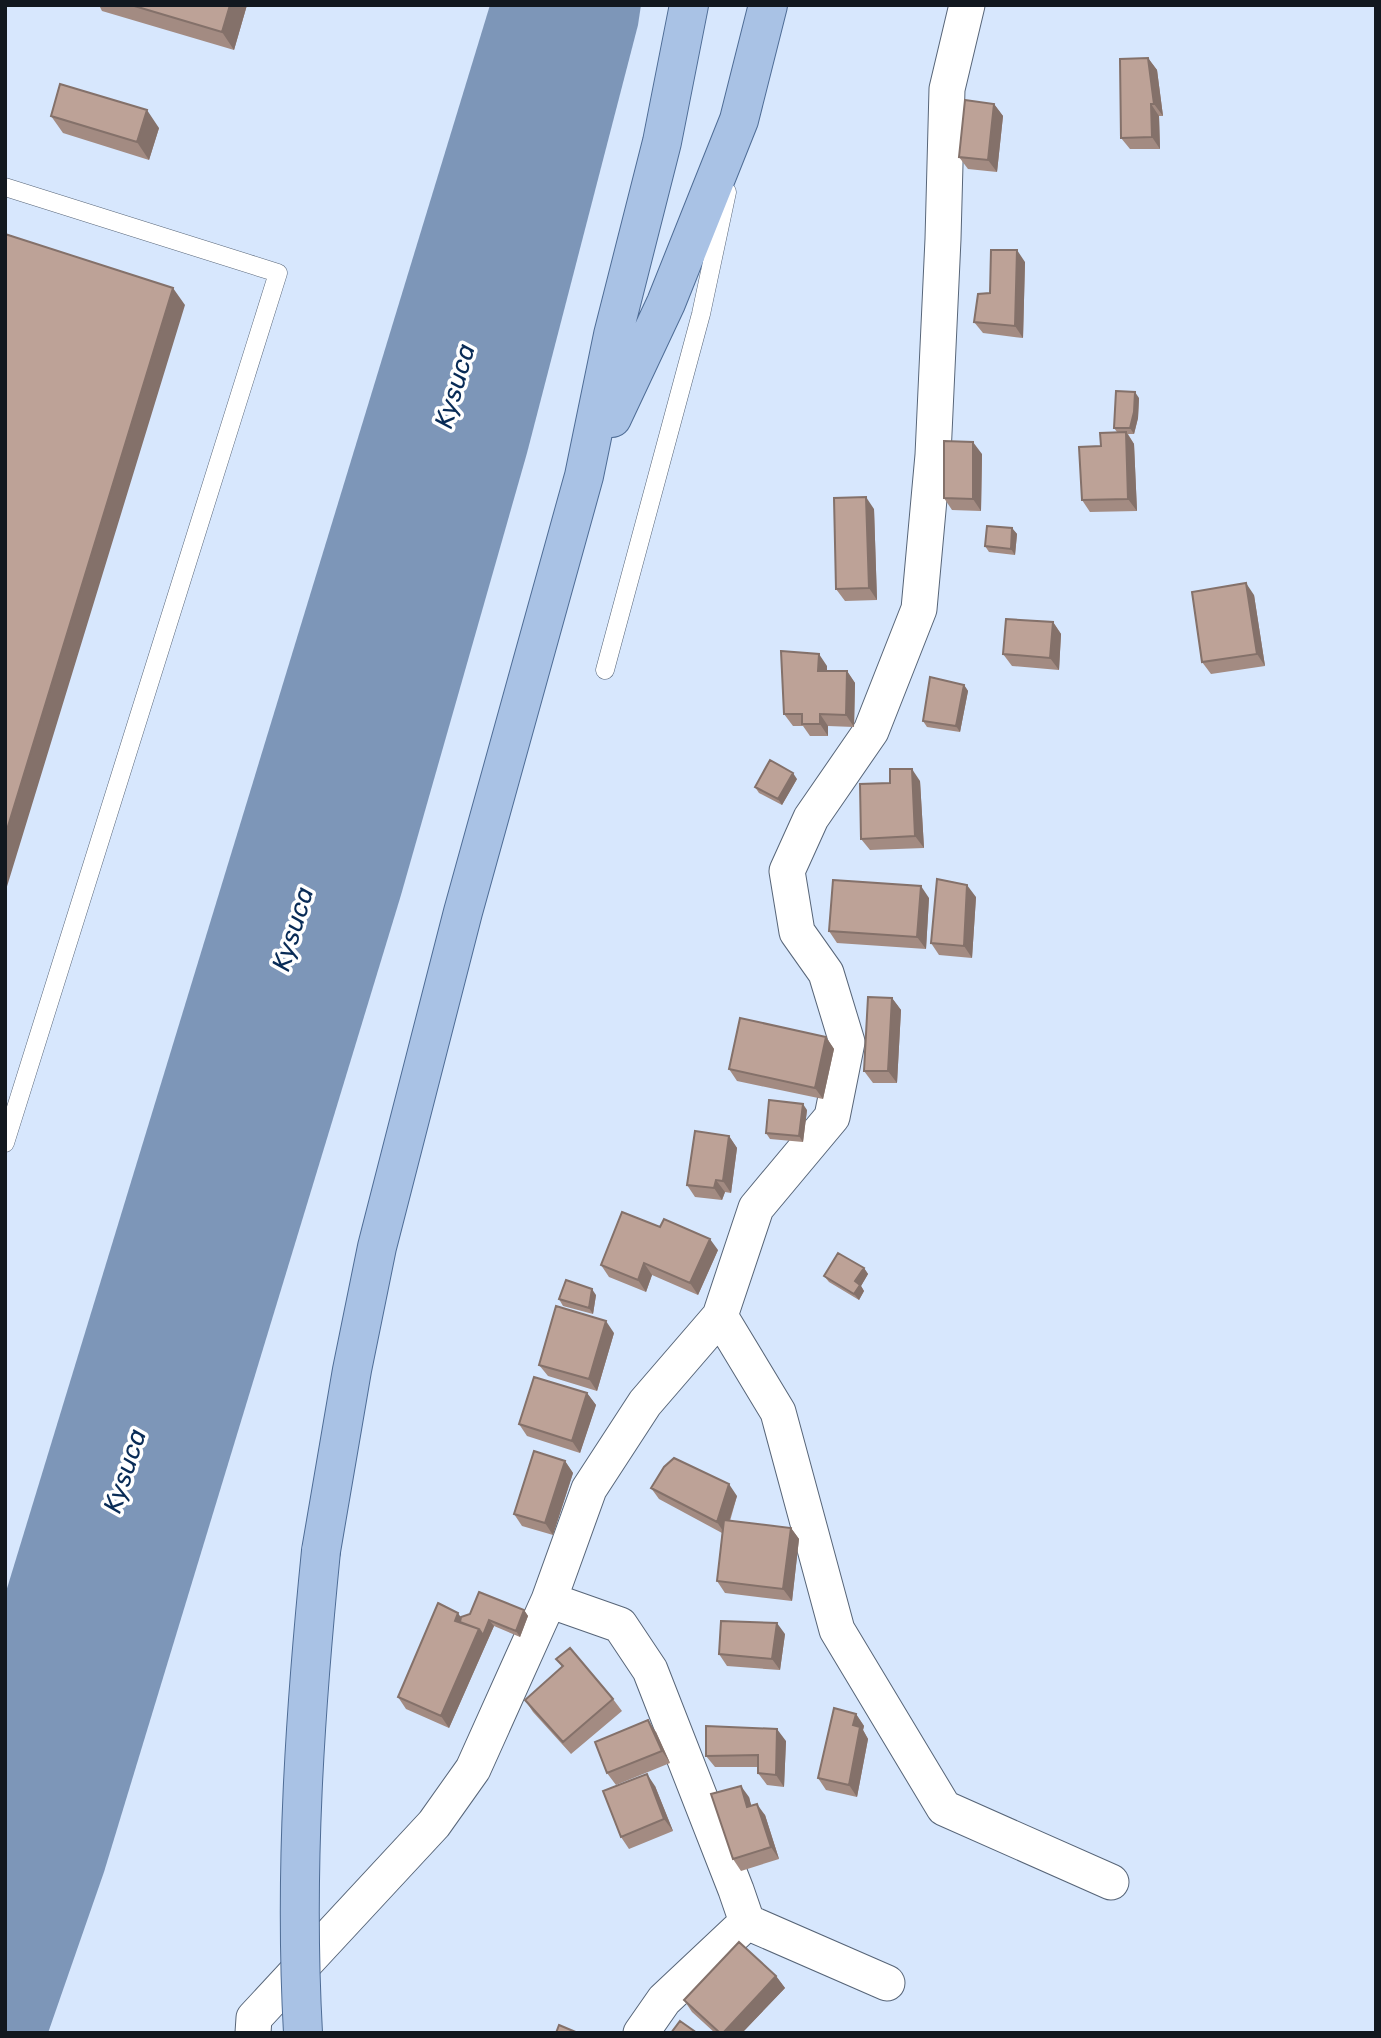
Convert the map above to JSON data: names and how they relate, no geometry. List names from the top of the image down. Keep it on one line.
{"water":["Kysuca"]}
